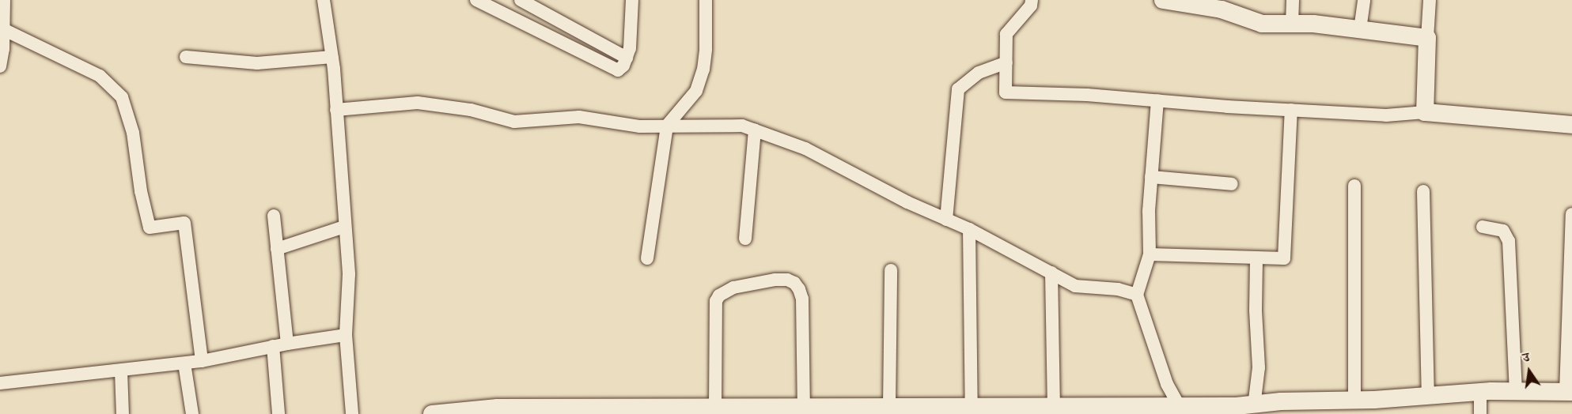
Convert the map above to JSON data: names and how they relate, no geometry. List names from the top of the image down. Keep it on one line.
{"north":"top"}
